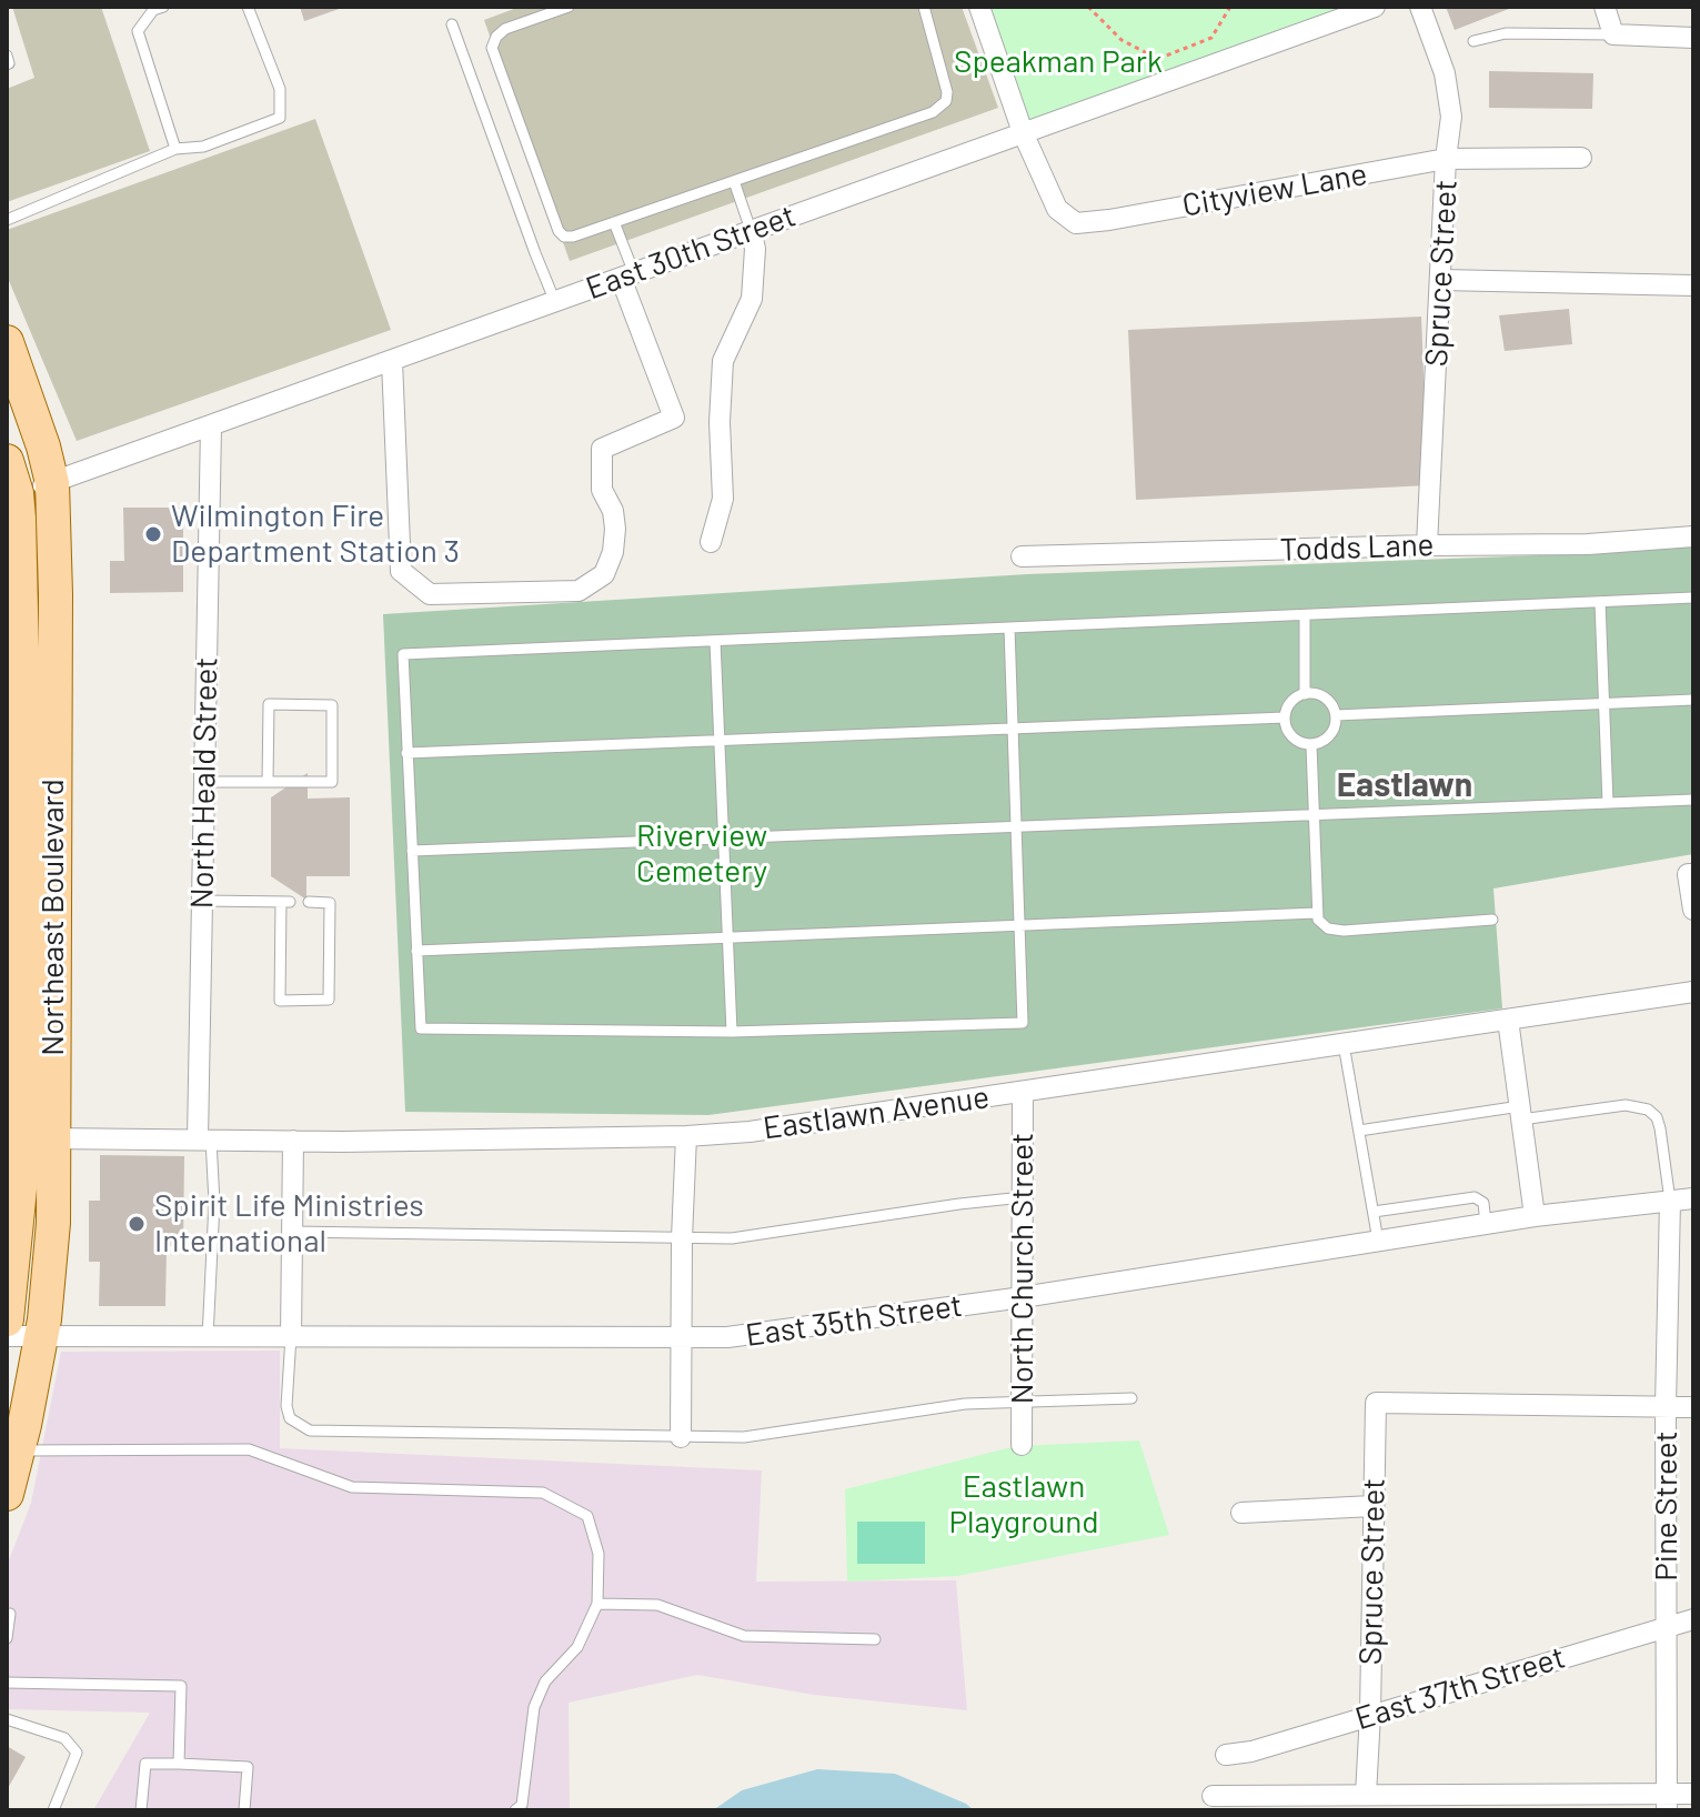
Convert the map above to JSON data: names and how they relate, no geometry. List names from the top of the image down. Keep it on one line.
{"streets":{"main road":["Northeast Boulevard"],"street":["Cityview Lane","East 30th Street","Spruce Street","Todds Lane","North Heald Street","Eastlawn Avenue","North Church Street","East 35th Street","Pine Street","East 37th Street"]},"crossings":[["Cityview Lane","East 30th Street"],["Cityview Lane","Spruce Street"],["East 30th Street","North Heald Street"],["East 30th Street","Northeast Boulevard"],["Spruce Street","Todds Lane"],["Spruce Street","Pine Street"],["Spruce Street","East 37th Street"],["North Heald Street","Eastlawn Avenue"],["Northeast Boulevard","Eastlawn Avenue"],["Eastlawn Avenue","North Church Street"],["North Church Street","East 35th Street"],["East 35th Street","Pine Street"],["Pine Street","East 37th Street"]],"districts":["Eastlawn"],"parks":["Speakman Park","Riverview Cemetery","Eastlawn Playground"],"places":["Wilmington Fire Department Station 3","Spirit Life Ministries International"]}
